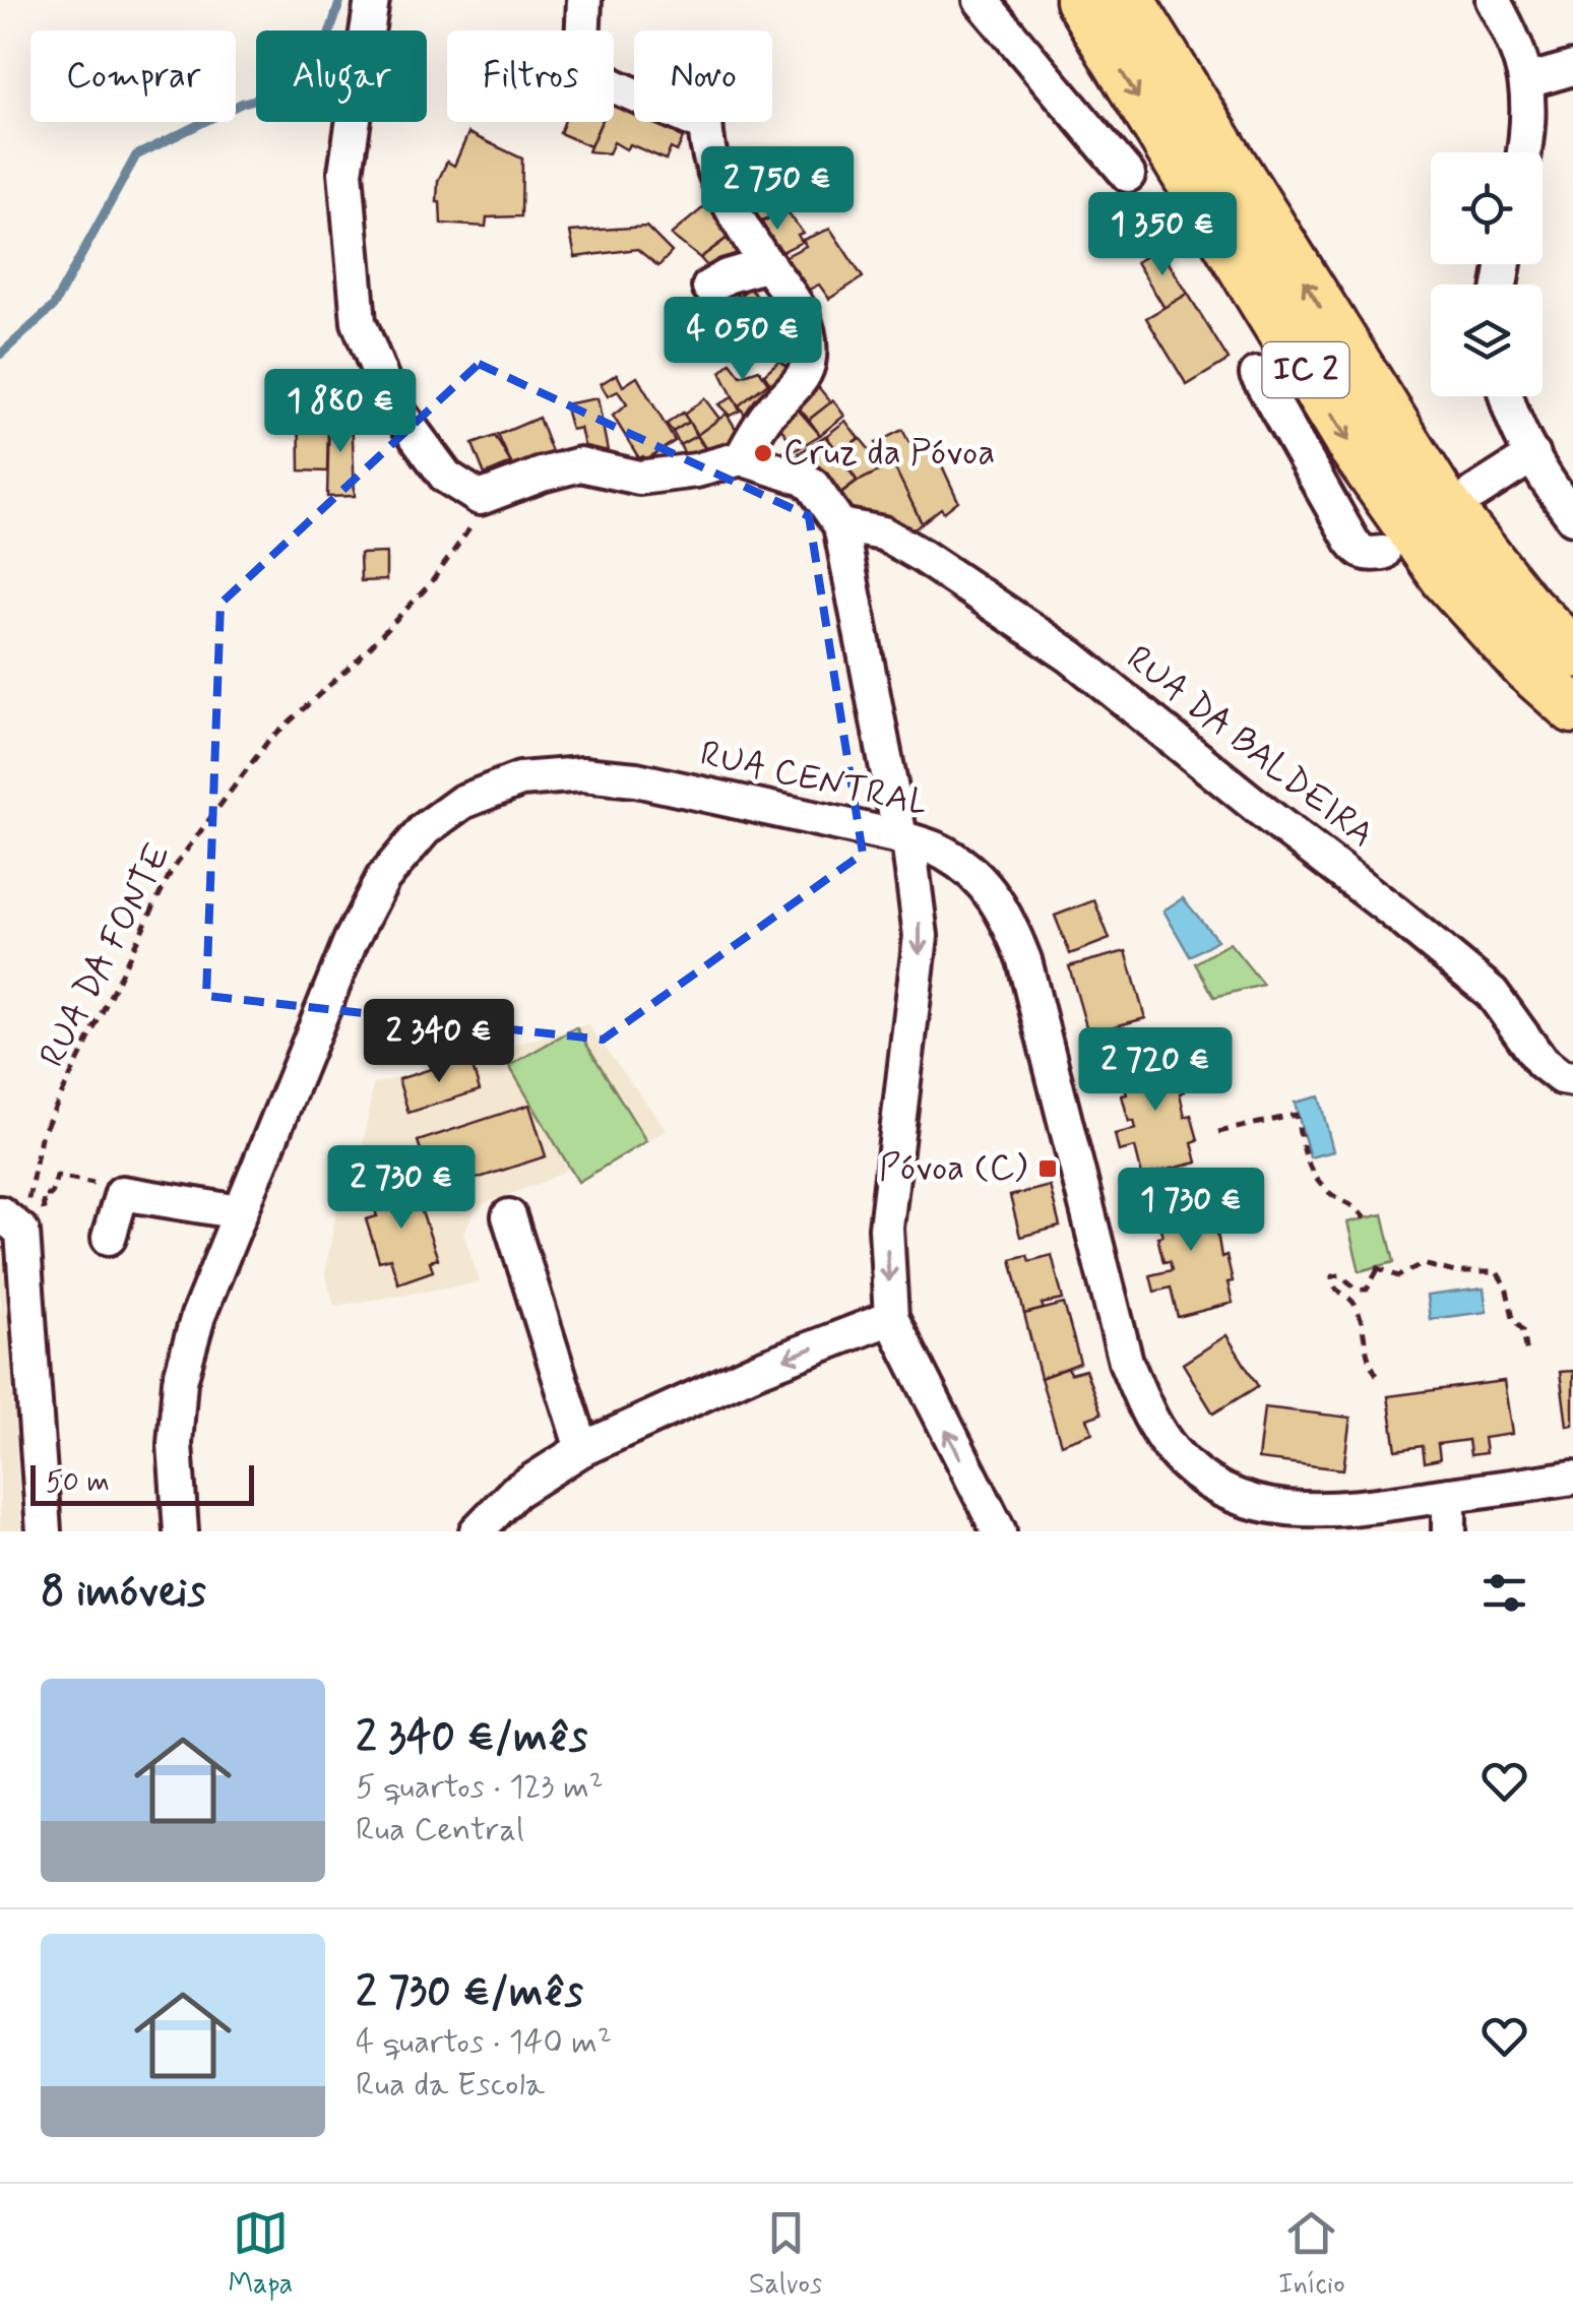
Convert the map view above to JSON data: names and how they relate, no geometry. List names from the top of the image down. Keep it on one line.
{"streets":{"highway":["IC 2"],"street":["RUA DA BALDEIRA","RUA CENTRAL"],"path":["RUA DA FONTE"]},"places":{"other":["Cruz da Póvoa"],"transit":["Póvoa (C)"]},"scale_bar":"50 m","page":{"chip":["Comprar","Alugar","Filtros","Novo"],"price":["2 750 €","1 350 €","4 050 €","1 880 €","2 340 €","2 720 €","2 730 €","1 730 €"],"scale":"50 m","heading":"8 imóveis","list":[{"name":"2 340 €/mês","note":"5 quartos · 123 m² · Rua Central"},{"name":"2 730 €/mês","note":"4 quartos · 140 m² · Rua da Escola"}],"tabs":["Mapa","Salvos","Início"]}}
